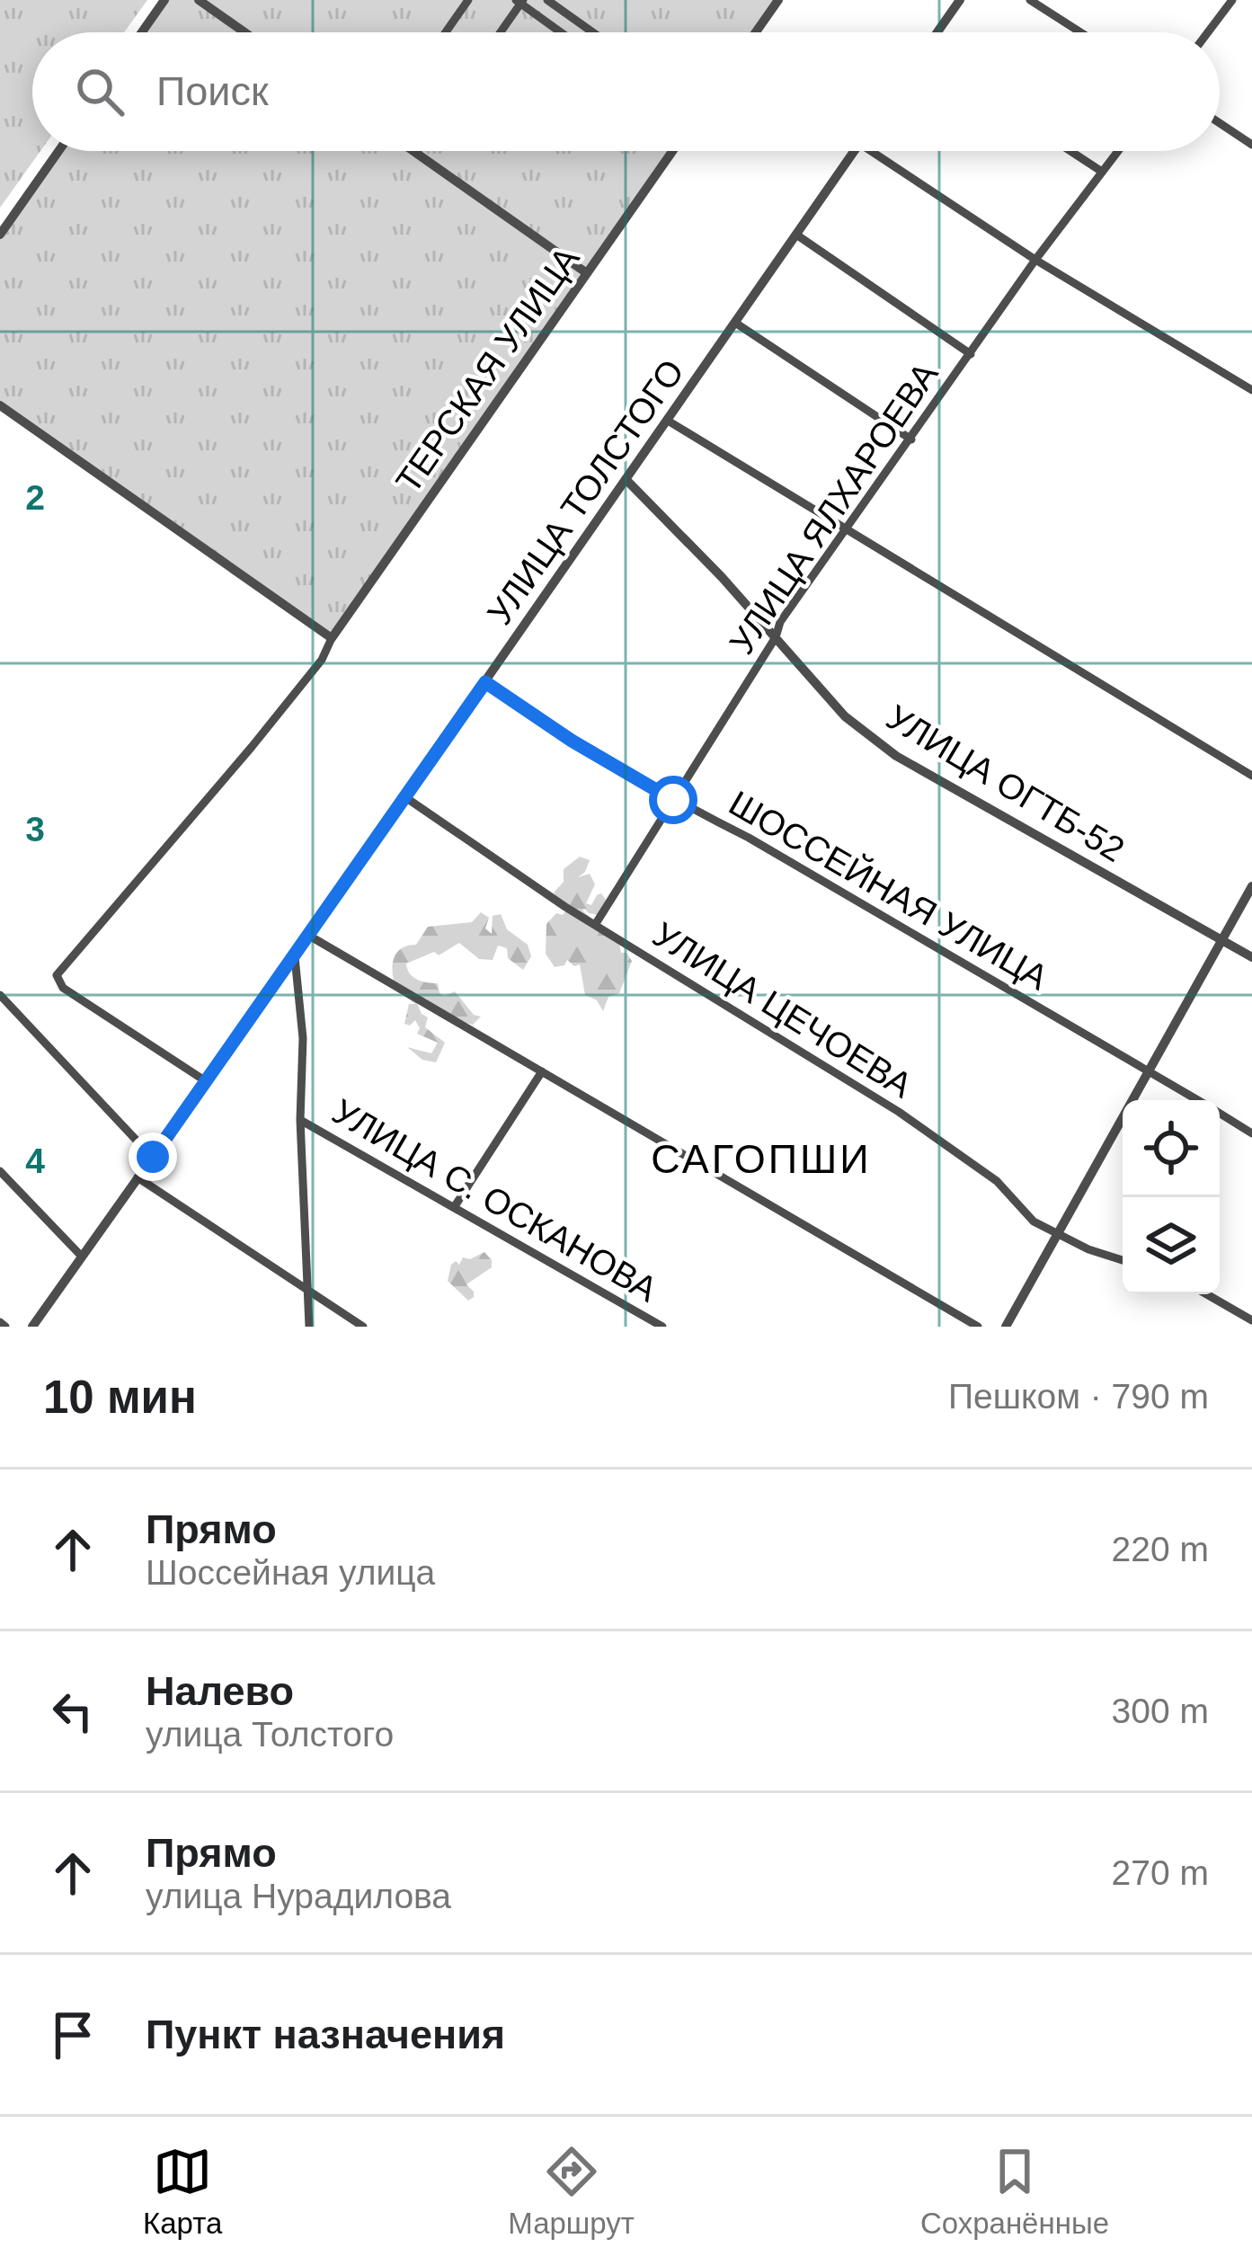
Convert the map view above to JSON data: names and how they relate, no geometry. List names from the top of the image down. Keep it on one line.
{"streets":{"street":["ТЕРСКАЯ УЛИЦА","УЛИЦА ТОЛСТОГО","УЛИЦА ЯЛХАРОЕВА","УЛИЦА ОГТБ-52","ШОССЕЙНАЯ УЛИЦА","УЛИЦА ЦЕЧОЕВА","УЛИЦА С. ОСКАНОВА"]},"crossings":[["УЛИЦА ТОЛСТОГО","УЛИЦА ОГТБ-52"],["УЛИЦА ТОЛСТОГО","ШОССЕЙНАЯ УЛИЦА"],["УЛИЦА ТОЛСТОГО","УЛИЦА ЦЕЧОЕВА"],["УЛИЦА ЯЛХАРОЕВА","УЛИЦА ОГТБ-52"],["УЛИЦА ЯЛХАРОЕВА","ШОССЕЙНАЯ УЛИЦА"],["УЛИЦА ЯЛХАРОЕВА","УЛИЦА ЦЕЧОЕВА"]],"districts":["САГОПШИ"],"page":{"search":"Поиск","heading":["10 мин","Пешком · 790 m"],"list":[["Прямо","Шоссейная улица","220 m"],["Налево","улица Толстого","300 m"],["Прямо","улица Нурадилова","270 m"],"Пункт назначения"],"nav":["Карта","Маршрут","Сохранённые"]},"grid":{"rows":["2","3","4"]}}
